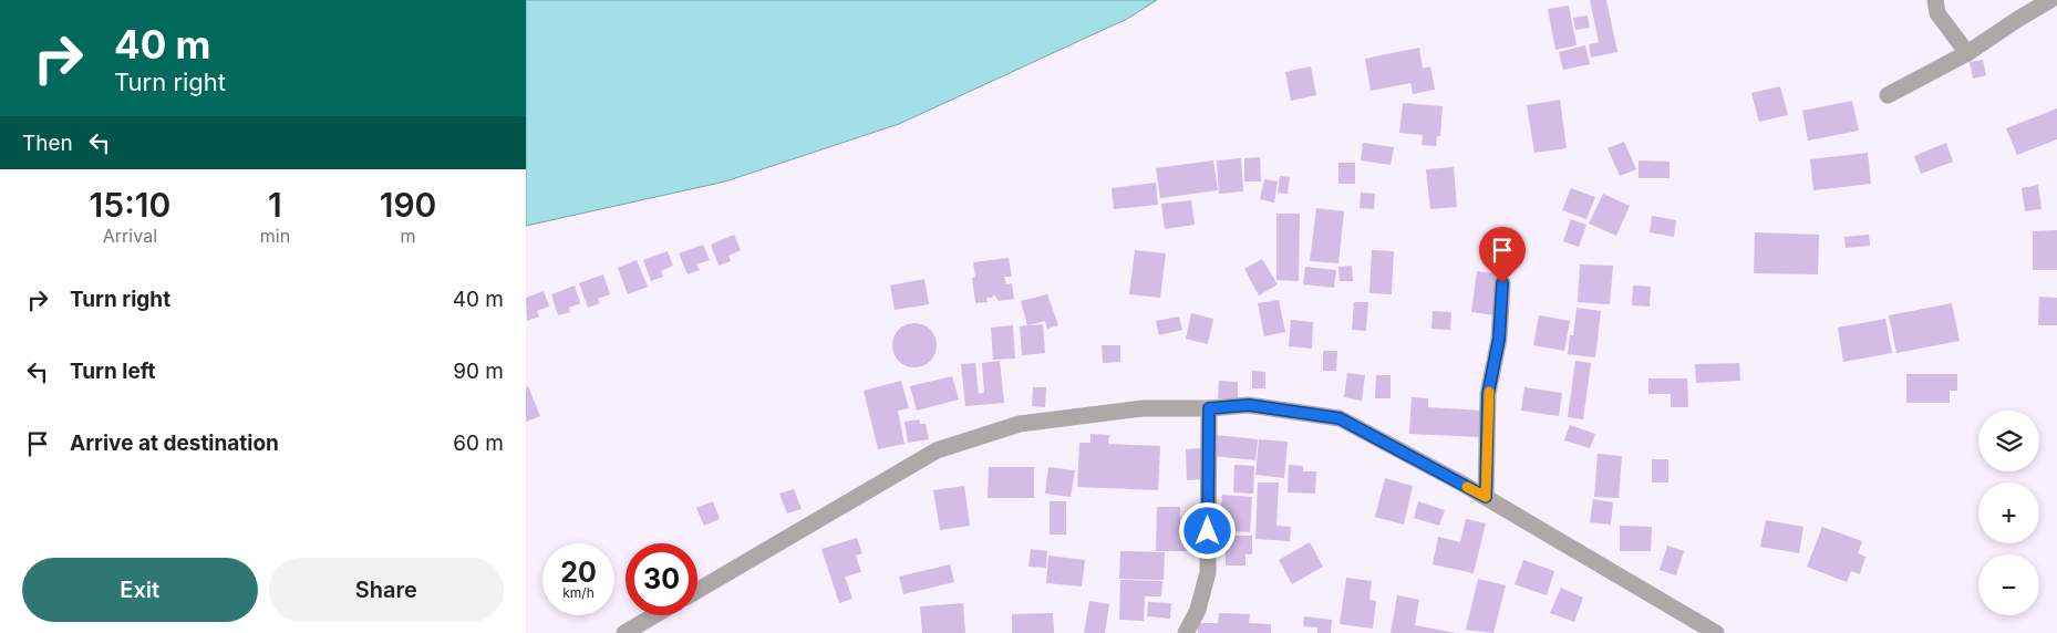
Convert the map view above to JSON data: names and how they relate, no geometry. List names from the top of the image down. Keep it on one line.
{"page":{"turn":["40 m","Turn right"],"then":"Then","eta":["15:10","Arrival","1","min","190","m"],"list":[{"name":"Turn right","value":"40 m"},{"name":"Turn left","value":"90 m"},{"name":"Arrive at destination","value":"60 m"}],"map_buttons":["+","−"],"speed":"20 km/h","limit":"30","buttons":["Exit","Share"]}}
